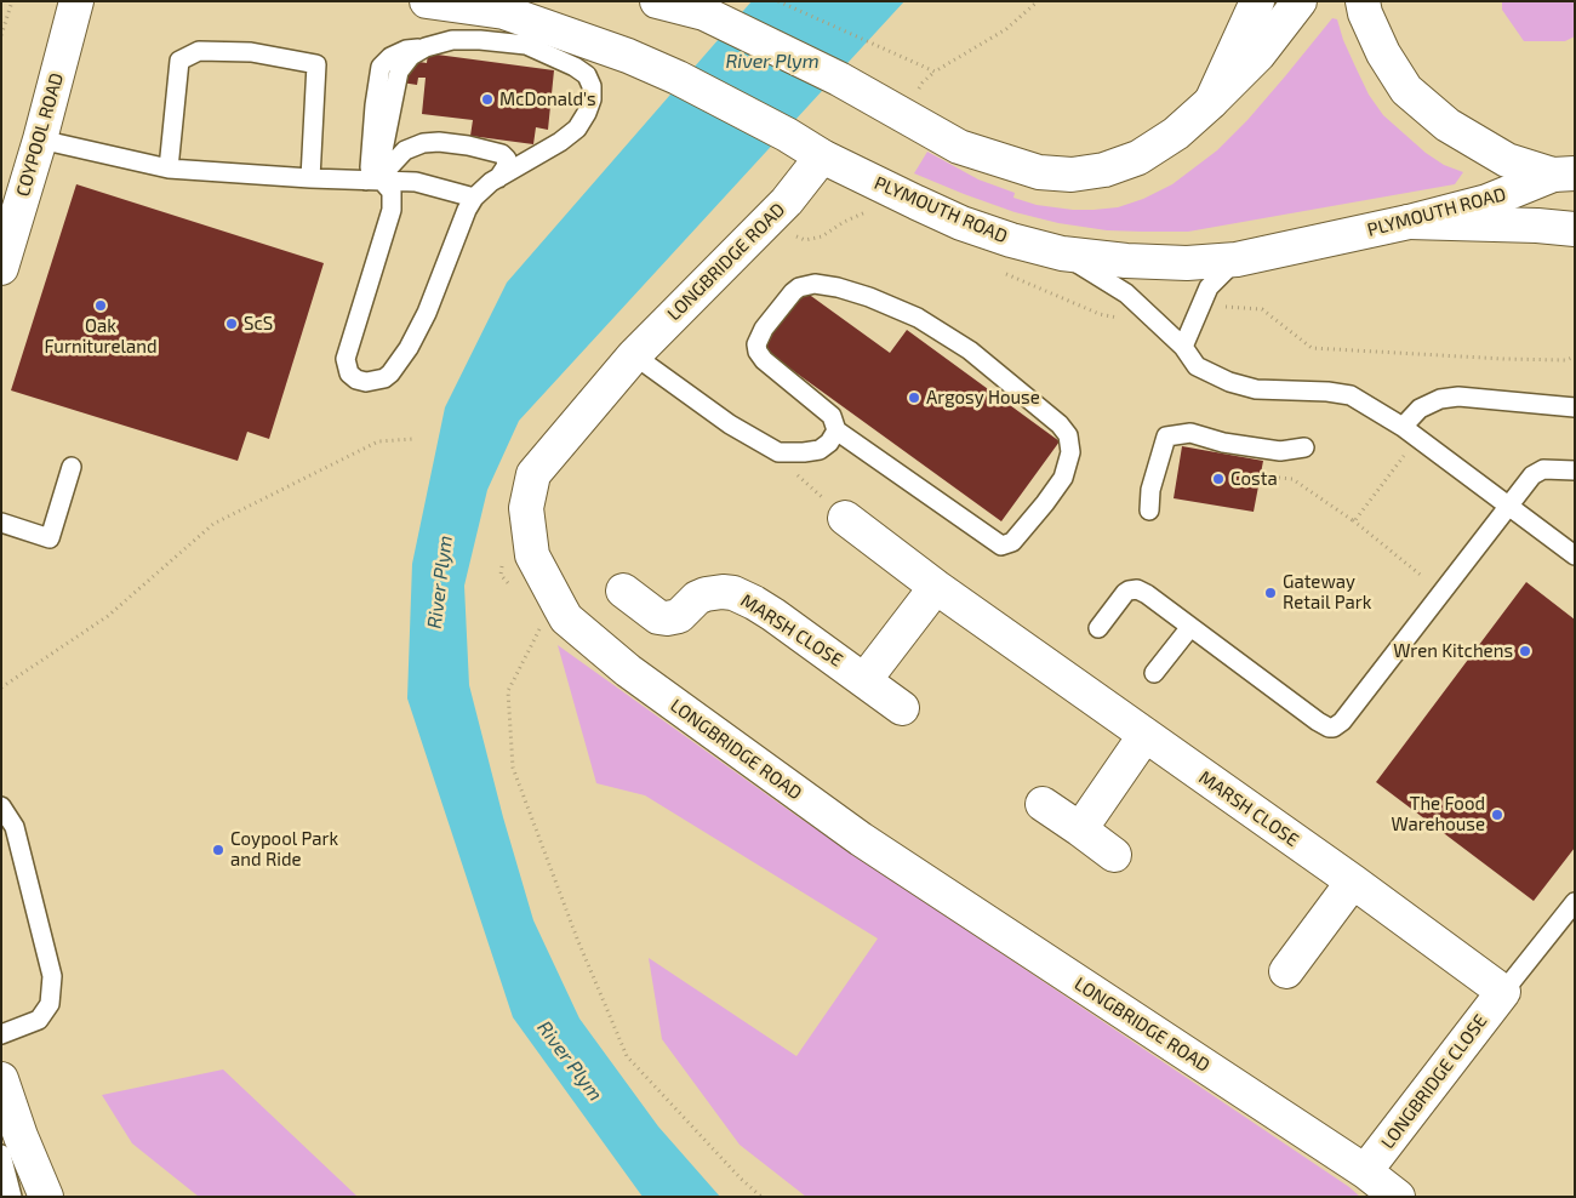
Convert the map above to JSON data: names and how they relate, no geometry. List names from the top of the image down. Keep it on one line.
{"streets":{"main road":["COYPOOL ROAD","PLYMOUTH ROAD","LONGBRIDGE ROAD","MARSH CLOSE","LONGBRIDGE CLOSE"]},"crossings":[["PLYMOUTH ROAD","LONGBRIDGE ROAD"],["LONGBRIDGE ROAD","LONGBRIDGE CLOSE"],["MARSH CLOSE","LONGBRIDGE CLOSE"]],"water":["River Plym"],"places":["McDonald's","Oak Furnitureland","ScS","Argosy House","Costa","Gateway Retail Park","Wren Kitchens","The Food Warehouse","Coypool Park and Ride"]}
